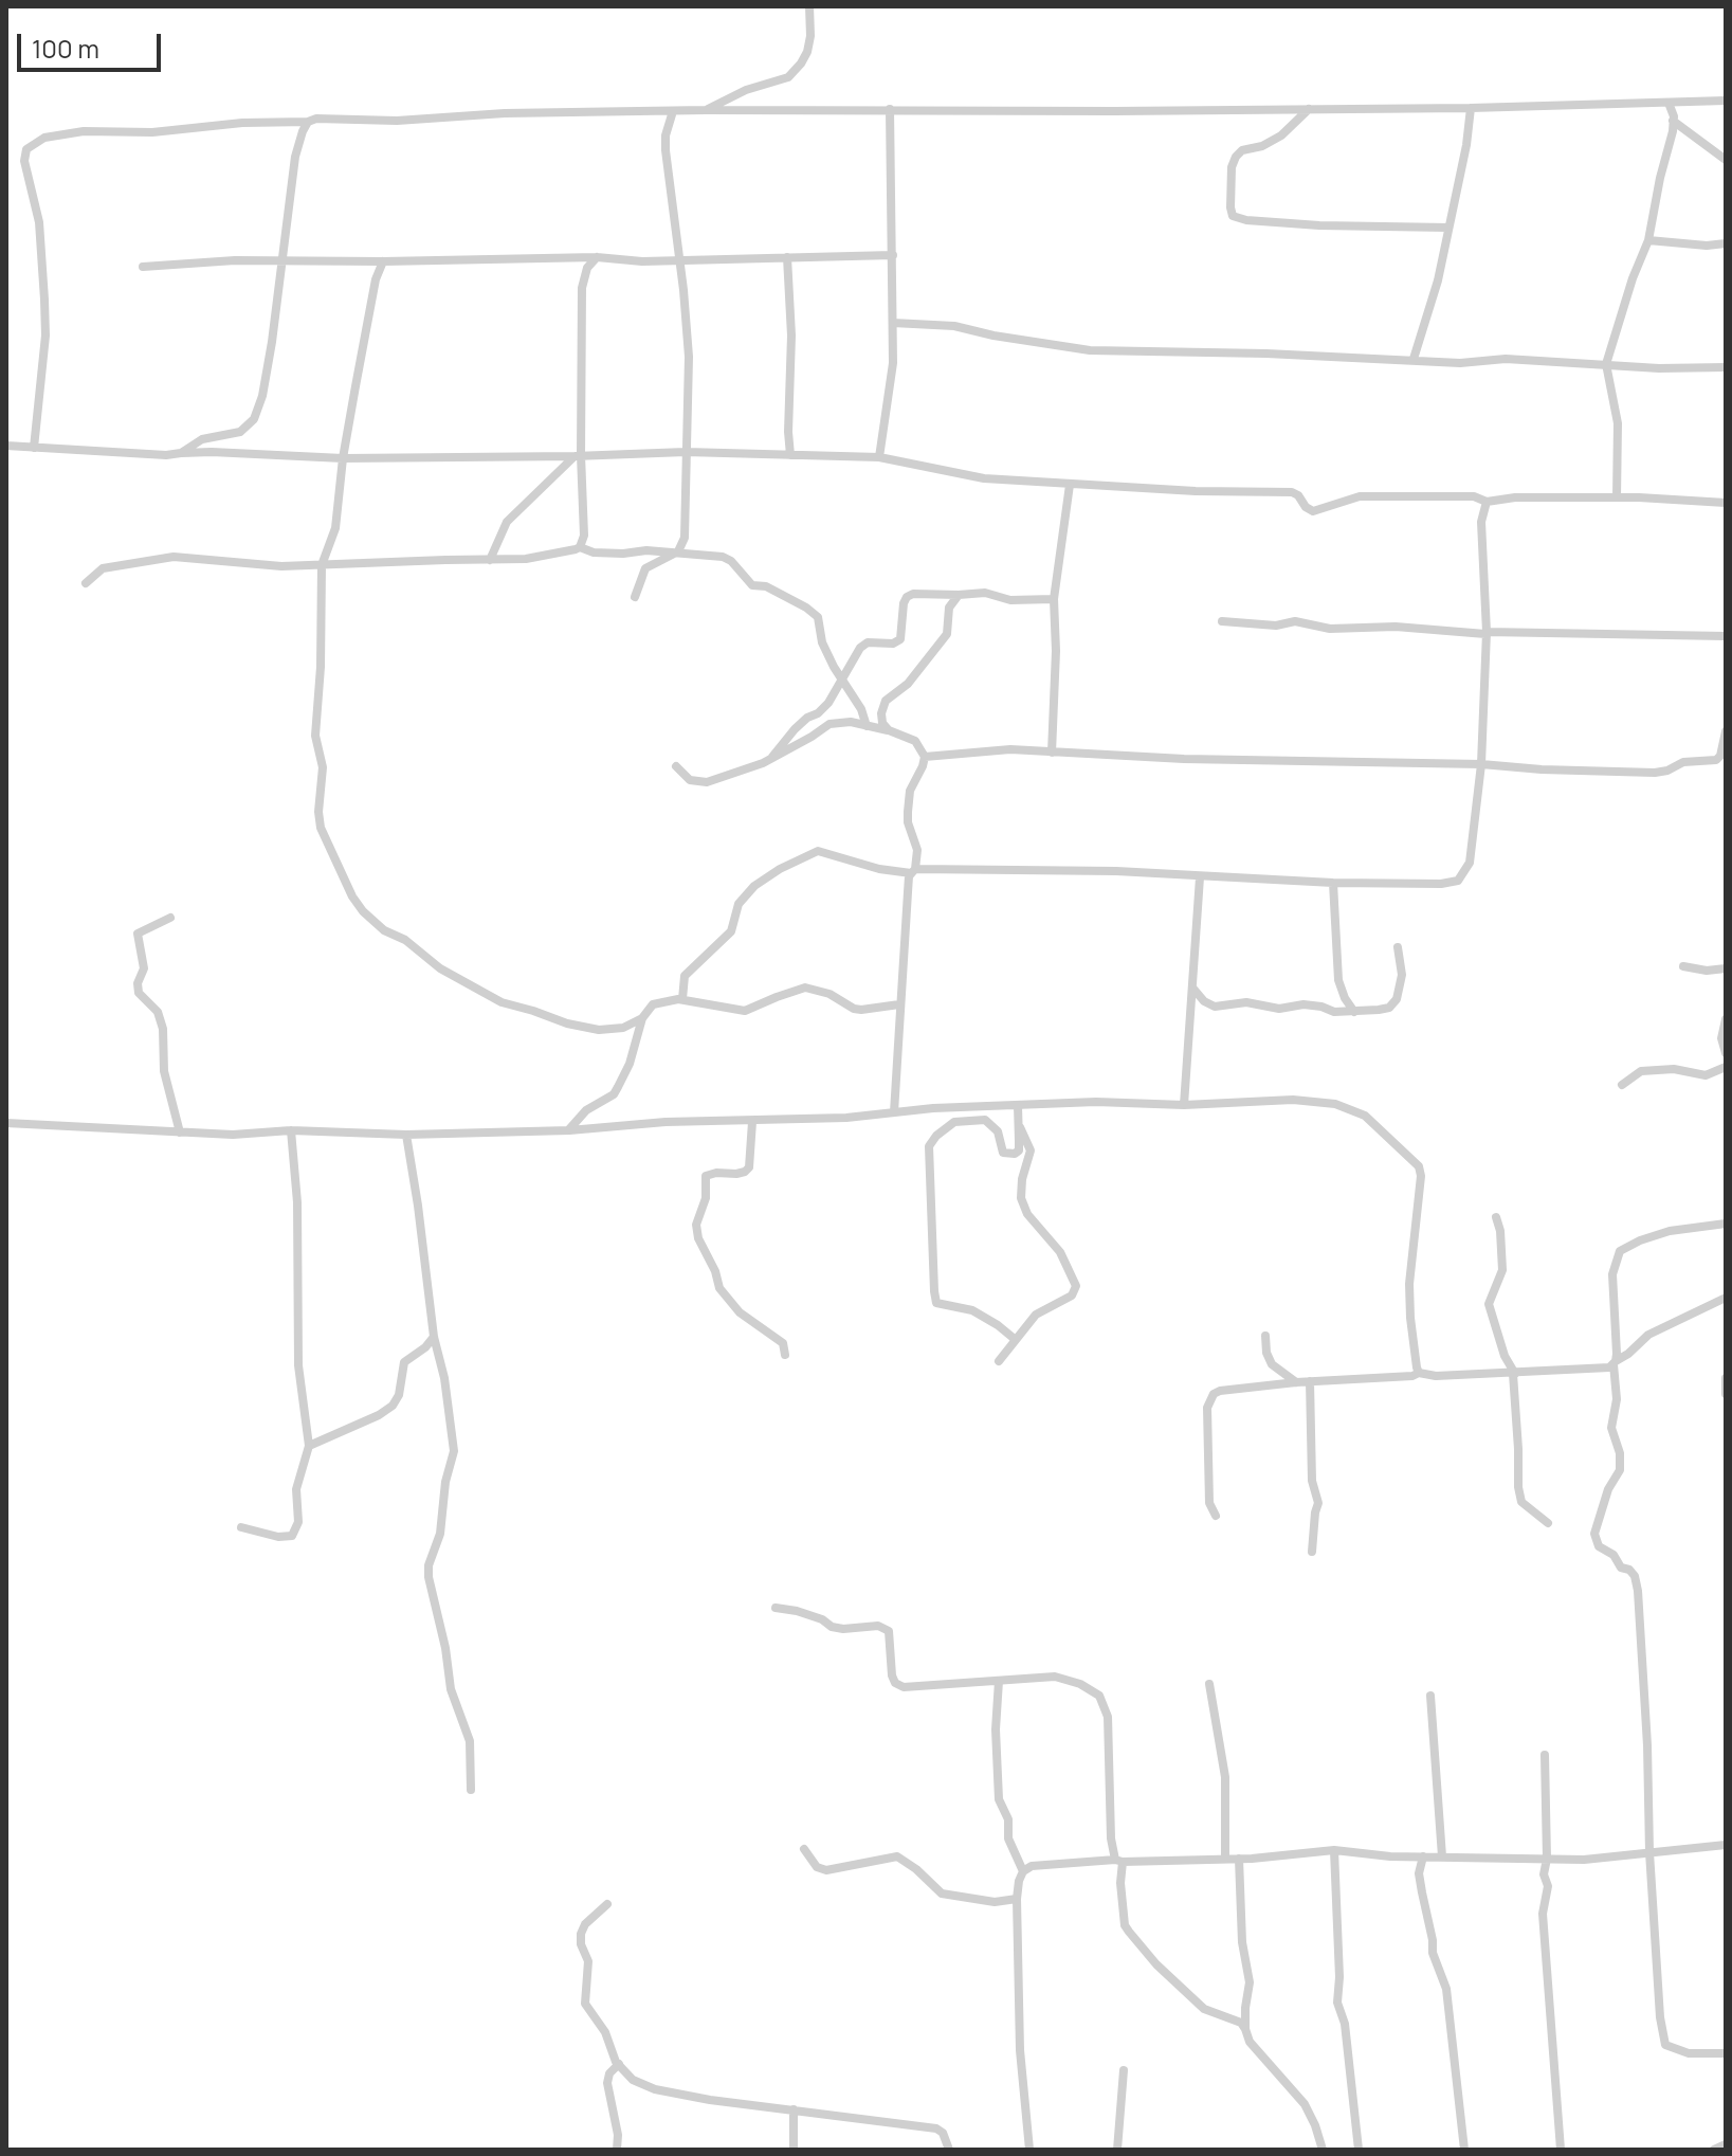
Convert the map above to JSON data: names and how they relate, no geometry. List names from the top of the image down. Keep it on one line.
{"scale_bar":"100 m"}
